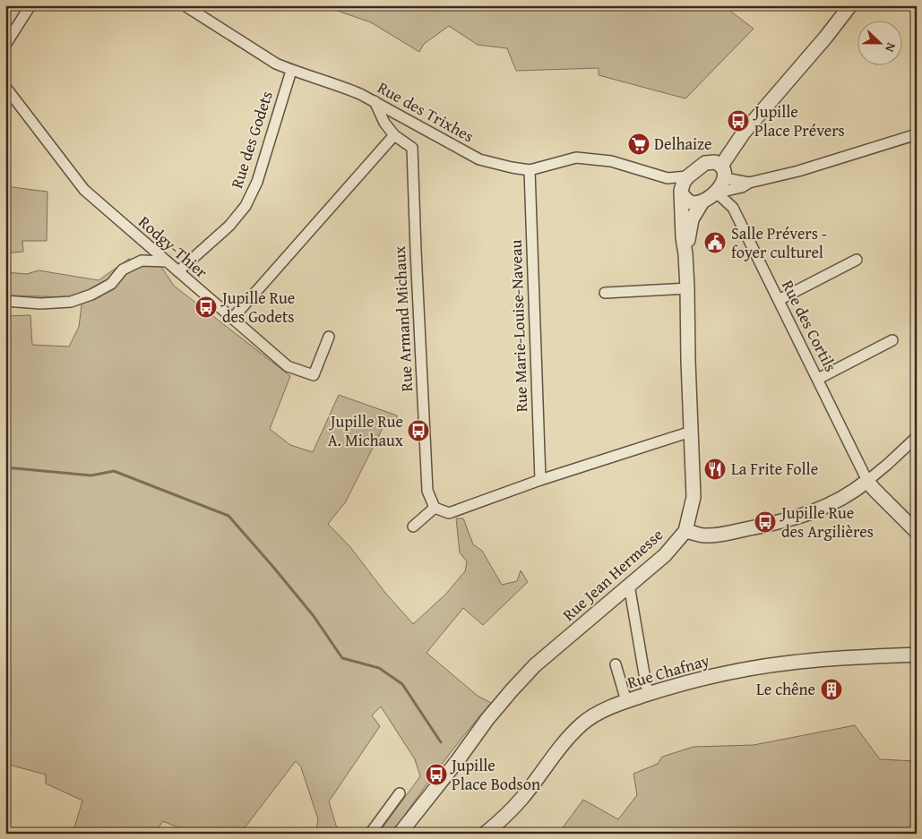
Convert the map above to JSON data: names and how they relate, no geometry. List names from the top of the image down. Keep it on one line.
{"streets":{"street":["Rue des Trixhes","Rue des Godets","Rodgy-Thier","Rue Armand Michaux","Rue Marie-Louise-Naveau","Rue des Cortils","Rue Jean Hermesse","Rue Chafnay"]},"crossings":[["Rue des Trixhes","Rue des Godets"],["Rue des Trixhes","Rue Armand Michaux"],["Rue des Trixhes","Rue Marie-Louise-Naveau"],["Rue des Trixhes","Rue Jean Hermesse"],["Rue des Godets","Rodgy-Thier"],["Rue des Cortils","Rue Jean Hermesse"]],"places":{"bus stop":["Jupille Place Prévers","Jupille Rue des Godets","Jupille Rue A. Michaux","Jupille Rue des Argilières","Jupille Place Bodson"],"supermarket":["Delhaize"],"public building":["Salle Prévers - foyer culturel"],"restaurant":["La Frite Folle"],"building":["Le chêne"]},"north":"right"}
